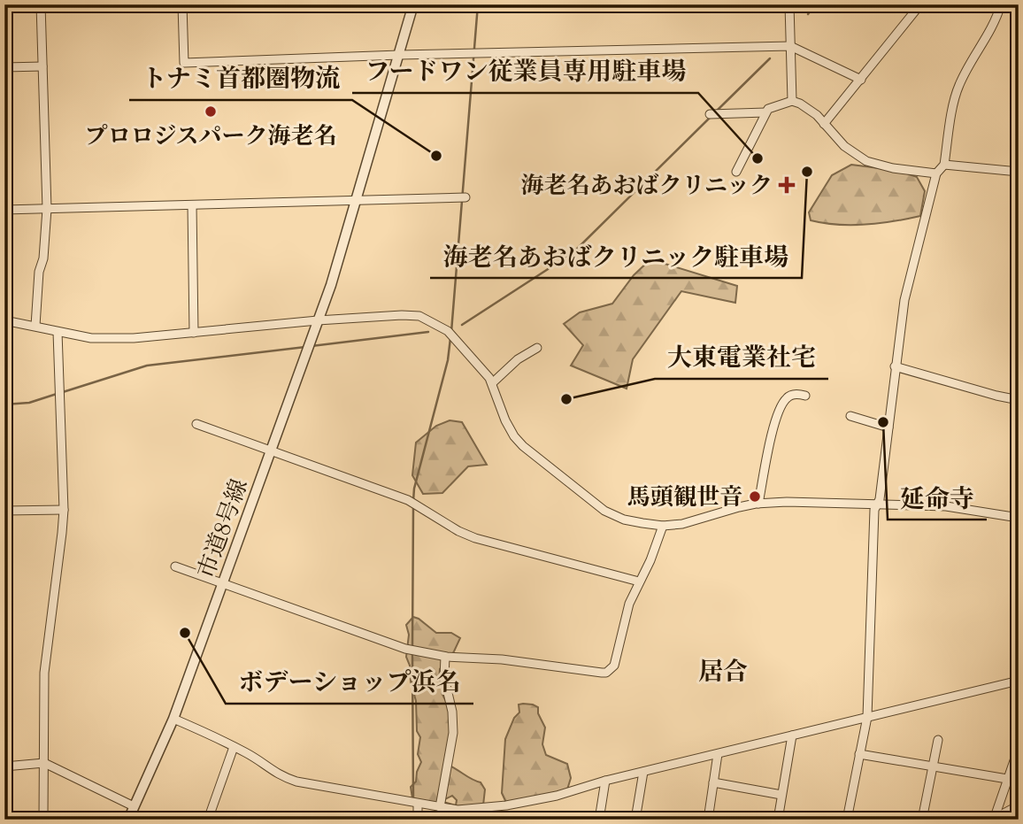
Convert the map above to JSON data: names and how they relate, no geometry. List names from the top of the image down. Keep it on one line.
{"streets":{"street":["市道8号線"]},"districts":["居合"],"places":{"other":["プロロジスパーク海老名","トナミ首都圏物流","フードワン従業員専用駐車場","海老名あおばクリニック駐車場","大東電業社宅","延命寺","馬頭観世音","ボデーショップ浜名"],"health":["海老名あおばクリニック"]}}
